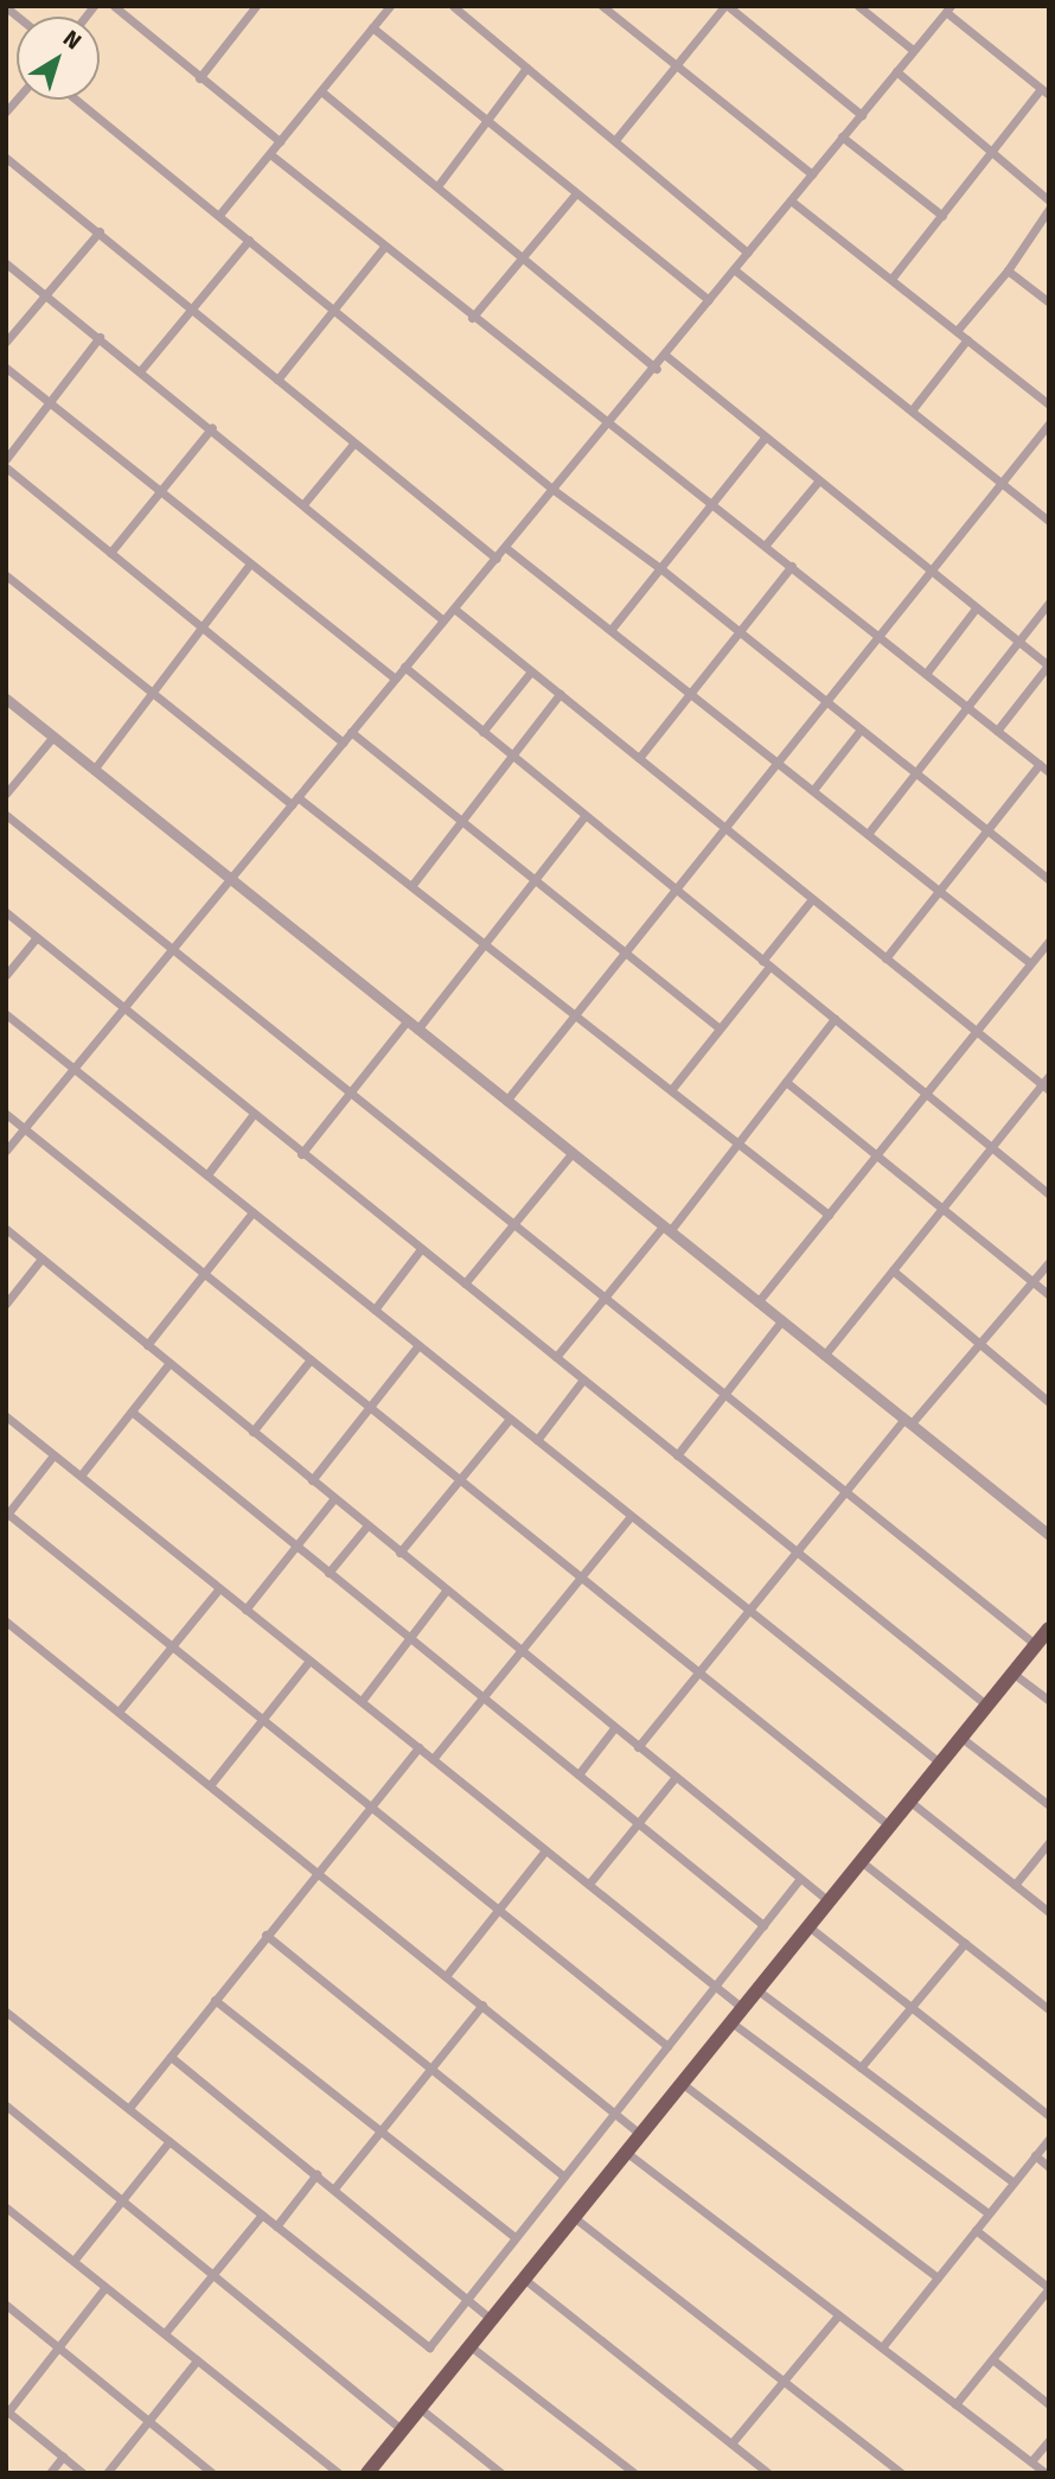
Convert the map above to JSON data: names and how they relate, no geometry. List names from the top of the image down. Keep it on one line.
{"north":"top right"}
